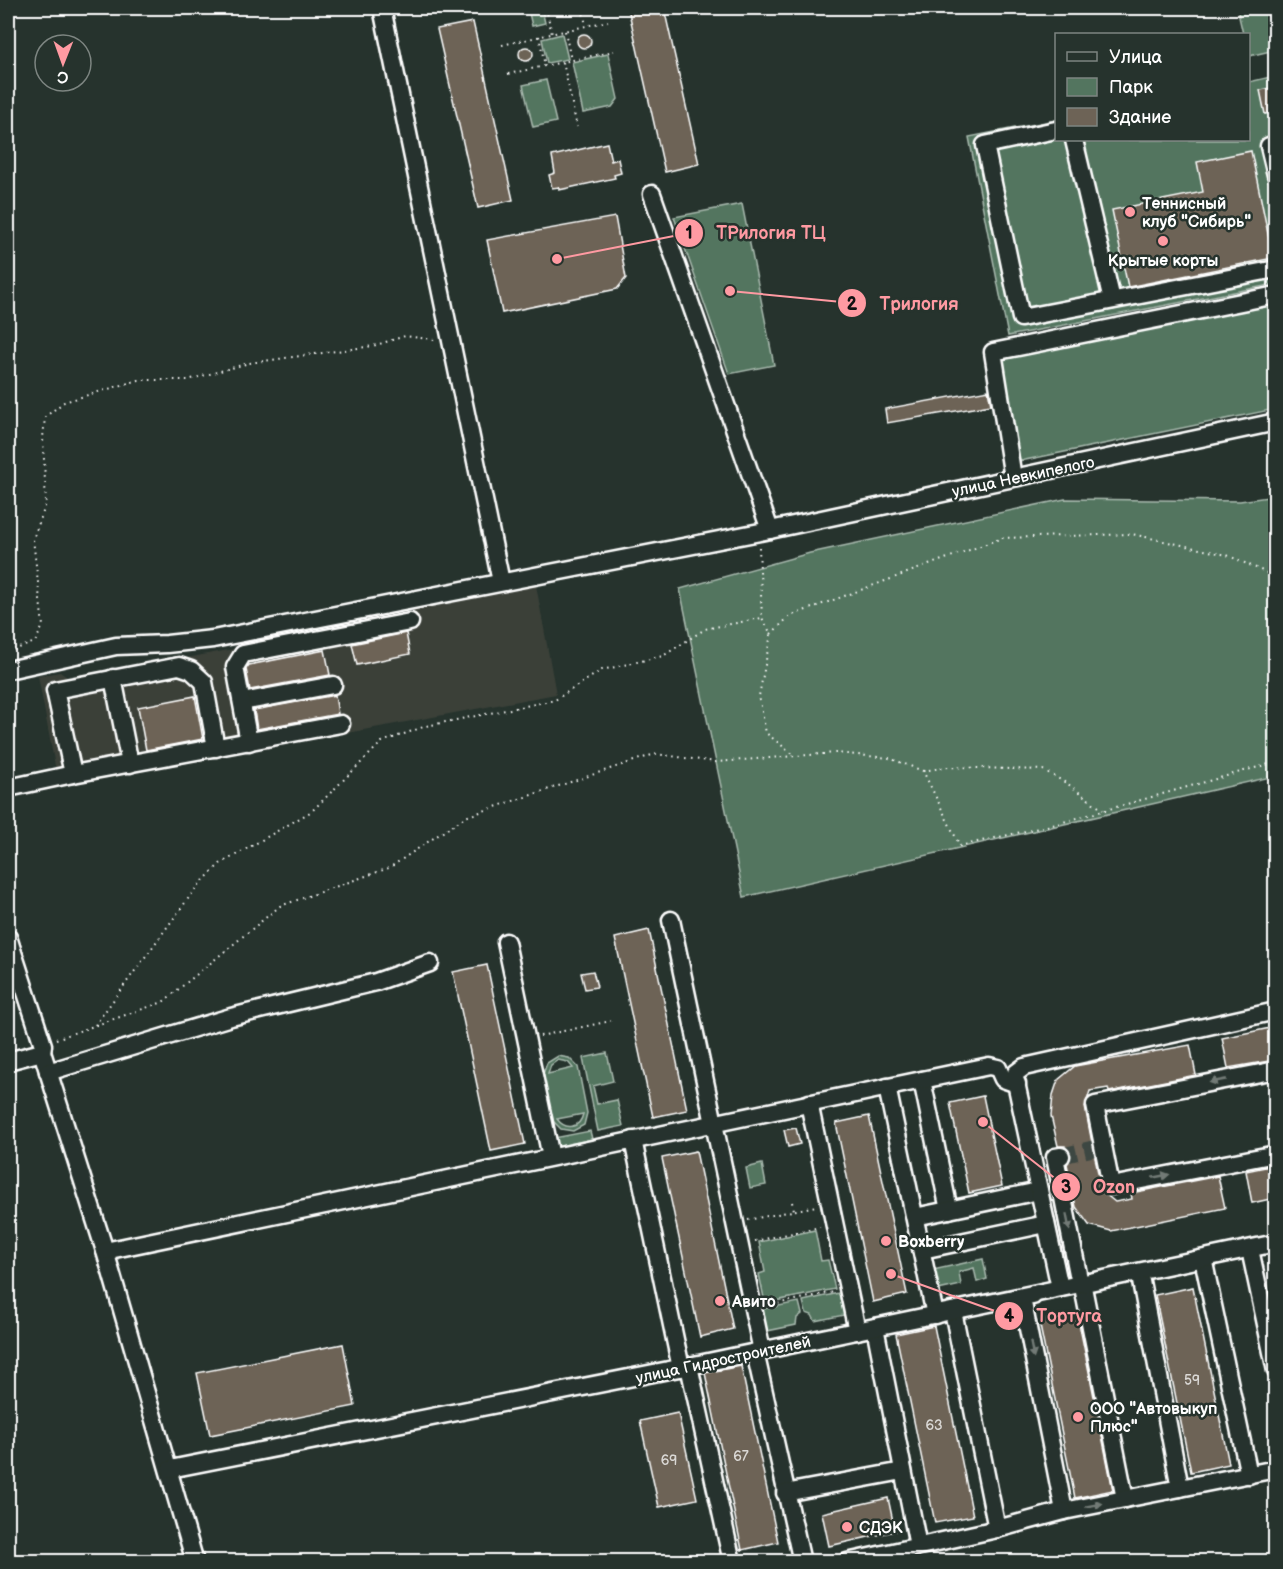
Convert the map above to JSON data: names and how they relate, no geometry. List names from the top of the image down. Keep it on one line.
{"streets":{"street":["улица Невкипелого","улица Гидростроителей"]},"places":["Теннисный клуб \"Сибирь\"","Крытые корты","ТРилогия ТЦ","Трилогия","Ozon","Boxberry","Тортуга","Авито","ООО \"Автовыкуп Плюс\"","СДЭК"],"house_numbers":["59","63","67","69"],"legend":["Улица","Парк","Здание"],"north":"bottom"}
